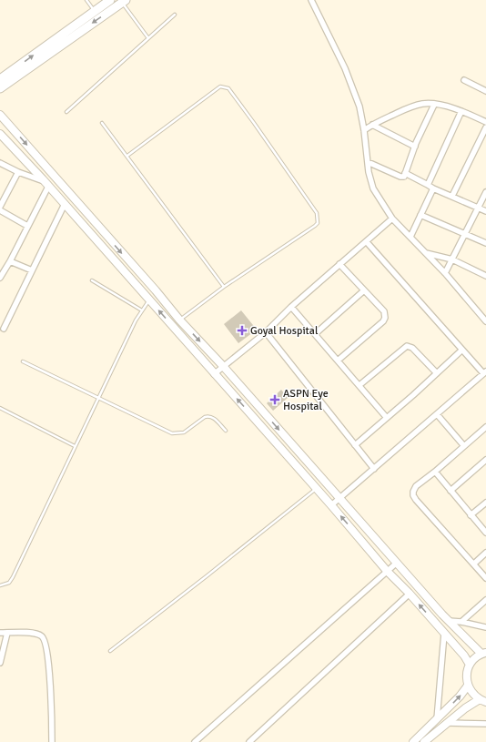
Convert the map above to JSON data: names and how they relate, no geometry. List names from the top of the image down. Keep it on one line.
{"places":{"health":["Goyal Hospital","ASPN Eye Hospital"]}}
